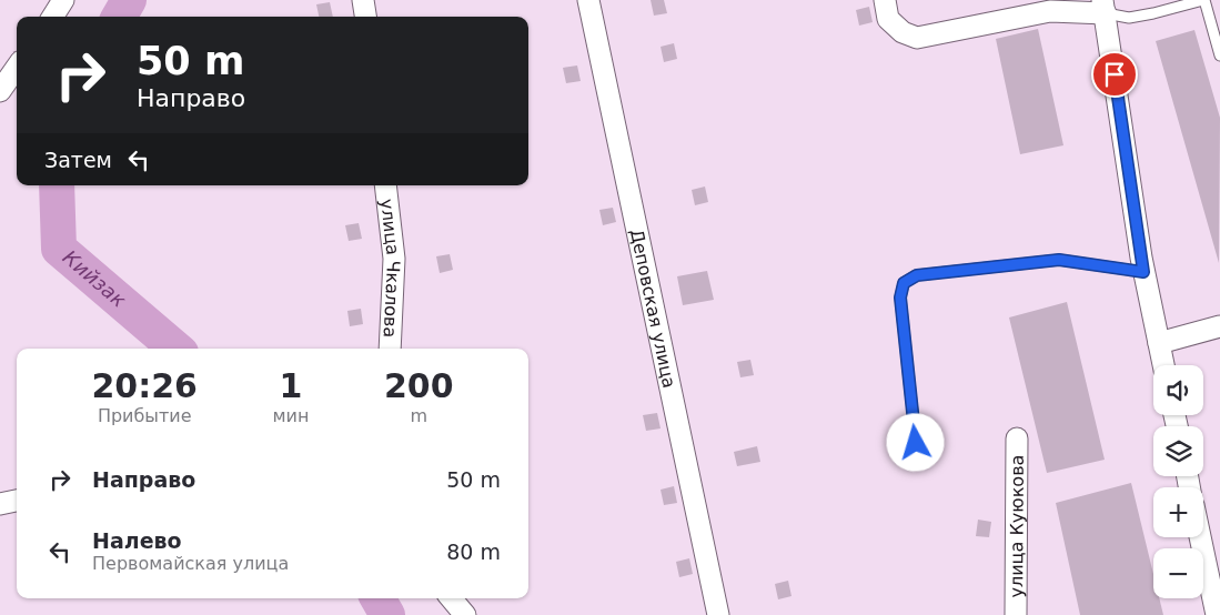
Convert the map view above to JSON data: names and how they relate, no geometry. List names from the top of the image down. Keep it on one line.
{"streets":{"street":["улица Чкалова","Деповская улица","улица Куюкова"]},"water":["Кийзак"],"page":{"turn":["50 m","Направо"],"then":"Затем","eta":["20:26","Прибытие","1","мин","200","m"],"map_buttons":["+","−"],"list":[{"name":"Направо","value":"50 m"},{"name":"Налево","note":"Первомайская улица","value":"80 m"}]}}
